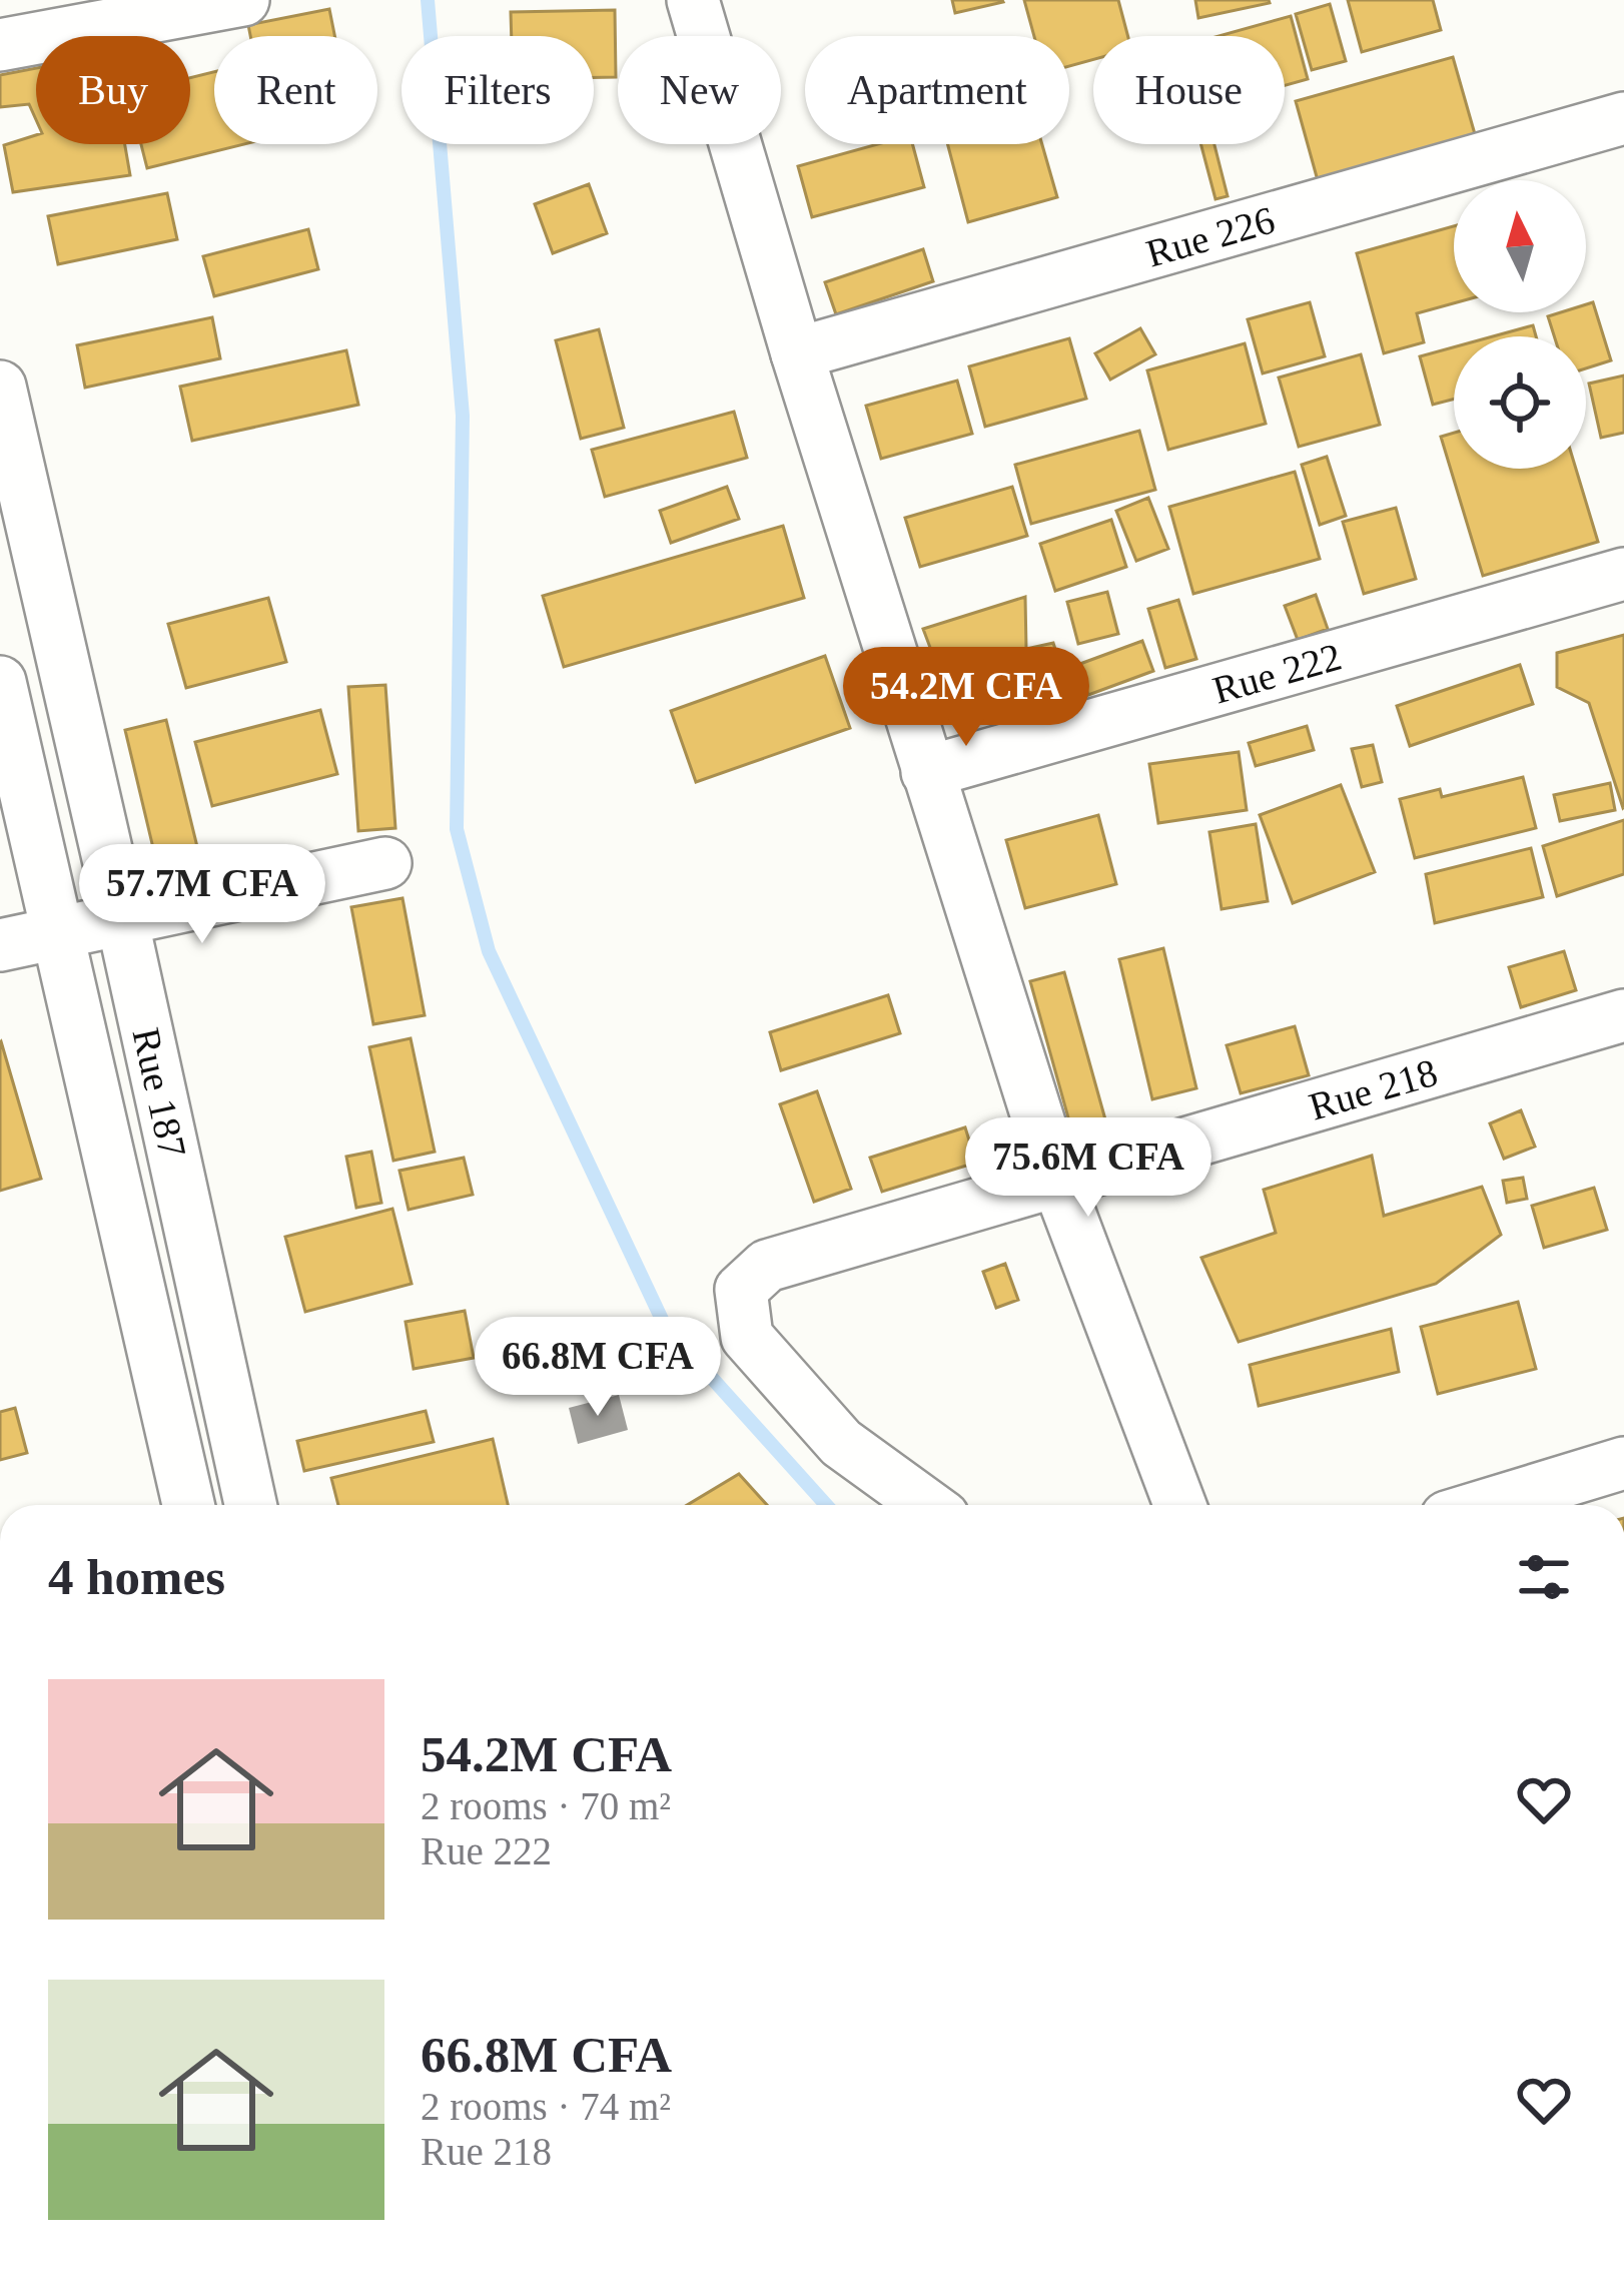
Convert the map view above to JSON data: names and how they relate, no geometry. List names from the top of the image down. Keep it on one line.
{"streets":{"street":["Rue 226","Rue 222","Rue 218","Rue 187"]},"north":"top","page":{"chip":["Buy","Rent","Filters","New","Apartment","House"],"price":["54.2M CFA","57.7M CFA","75.6M CFA","66.8M CFA"],"heading":"4 homes","list":[{"name":"54.2M CFA","note":"2 rooms · 70 m² · Rue 222"},{"name":"66.8M CFA","note":"2 rooms · 74 m² · Rue 218"}]}}
